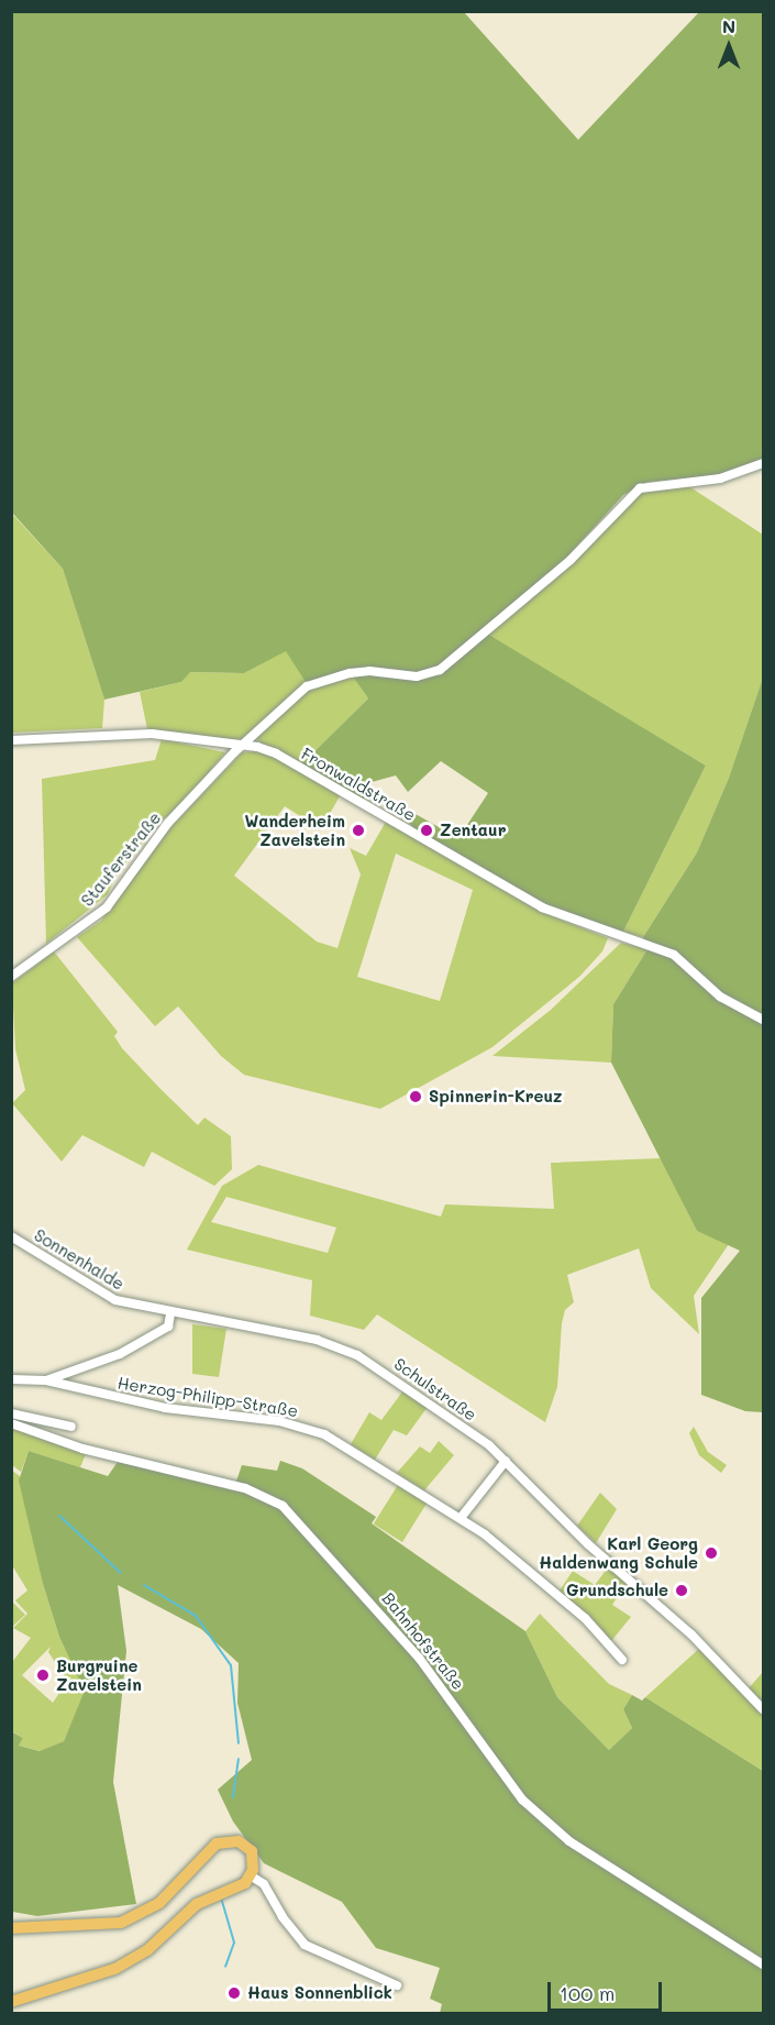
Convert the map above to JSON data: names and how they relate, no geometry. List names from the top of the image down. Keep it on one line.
{"streets":{"street":["Fronwaldstraße","Stauferstraße","Sonnenhalde","Schulstraße","Herzog-Philipp-Straße","Bahnhofstraße"]},"crossings":[["Fronwaldstraße","Stauferstraße"],["Sonnenhalde","Schulstraße"]],"places":["Wanderheim Zavelstein","Zentaur","Spinnerin-Kreuz","Karl Georg Haldenwang Schule","Grundschule","Burgruine Zavelstein","Haus Sonnenblick"],"scale_bar":"100 m","north":"top"}
